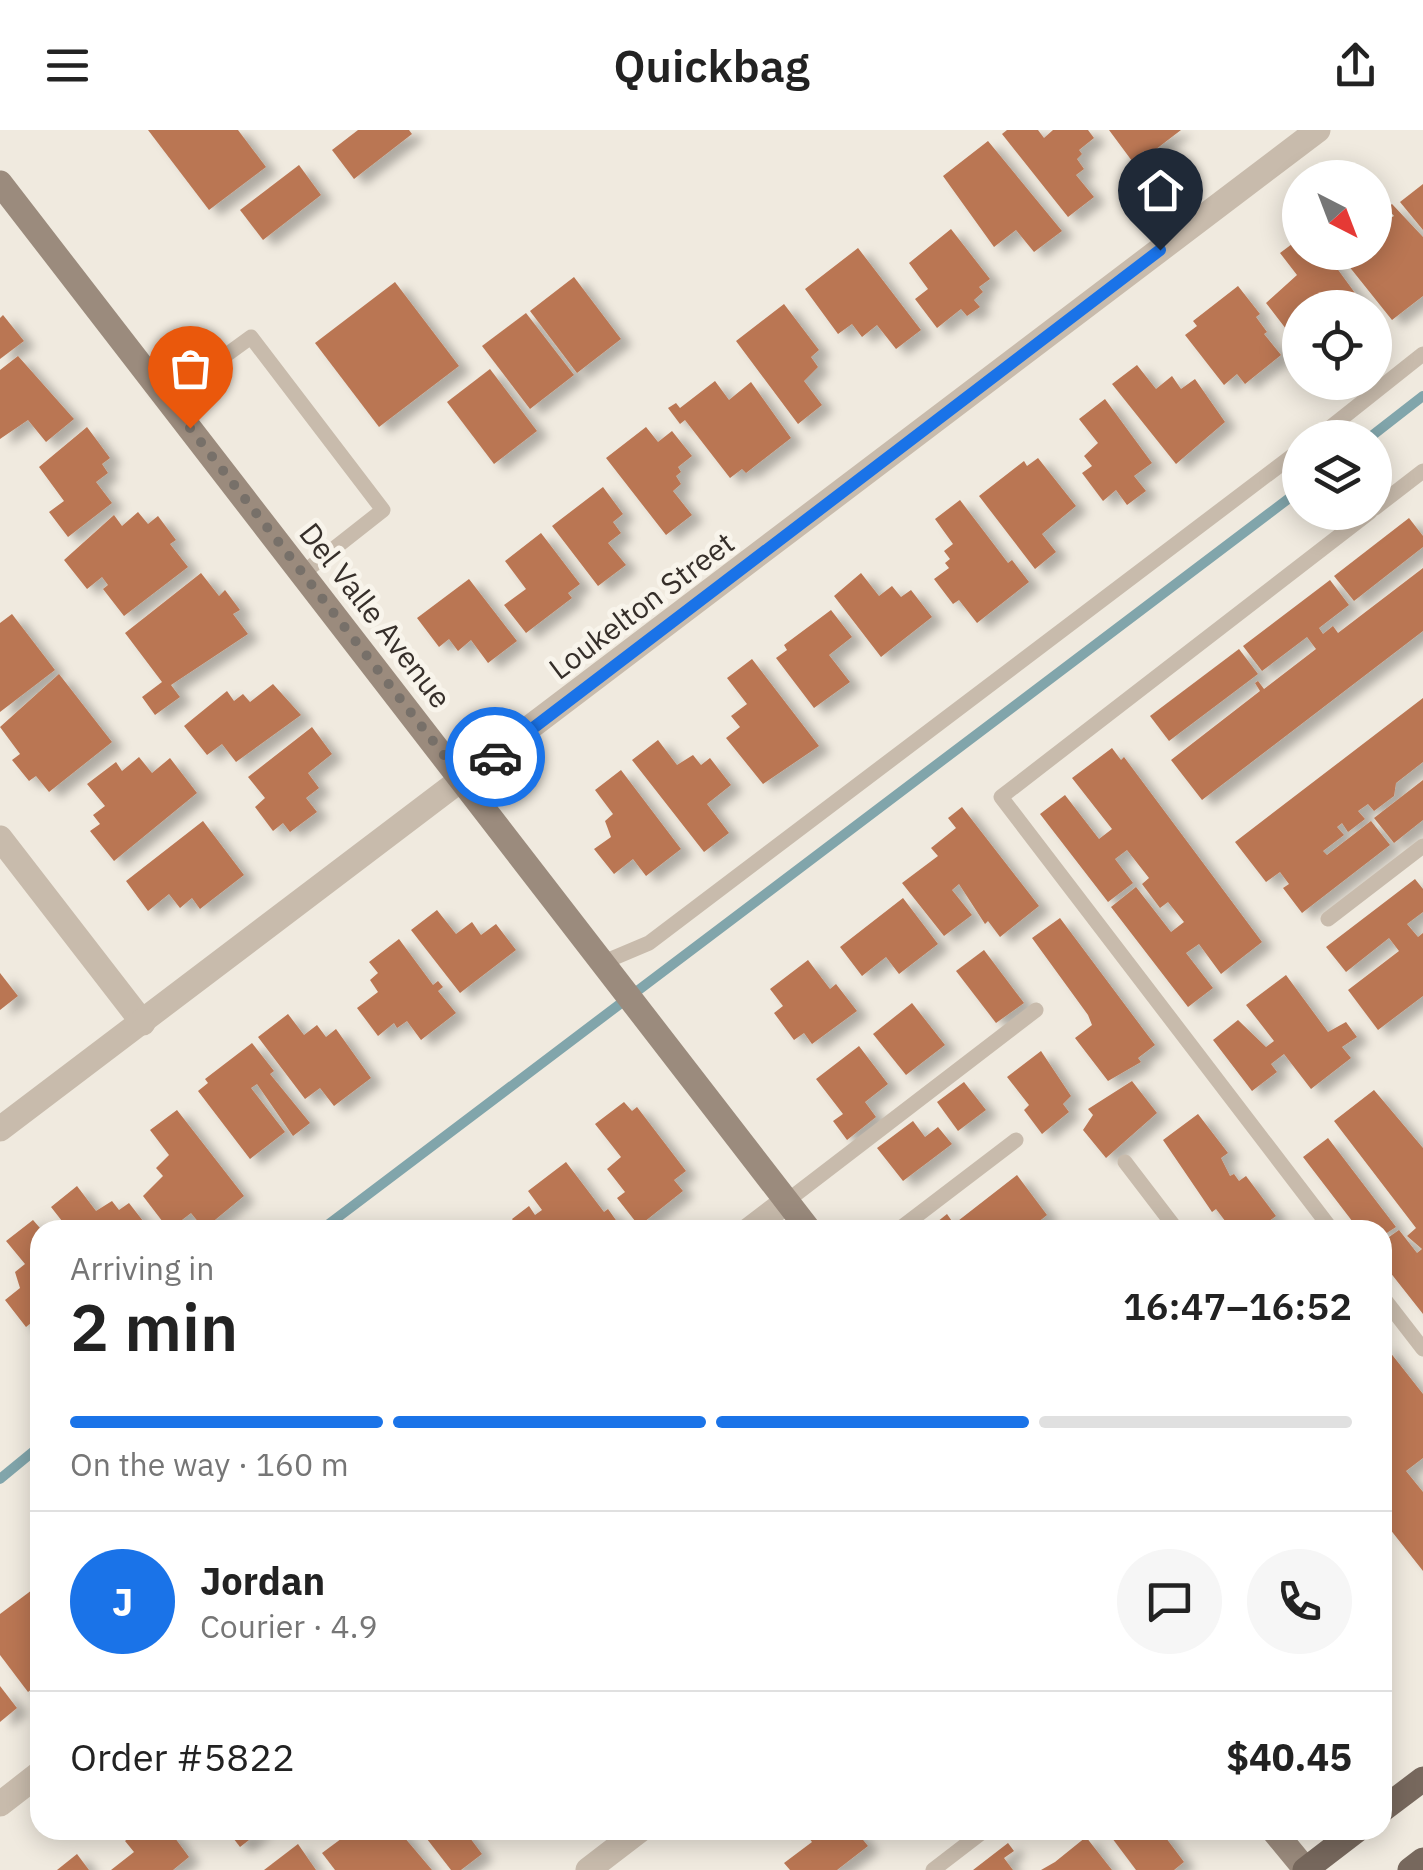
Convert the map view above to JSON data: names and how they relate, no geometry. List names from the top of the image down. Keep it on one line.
{"streets":{"street":["Loukelton Street","Del Valle Avenue"]},"crossings":[["Loukelton Street","Del Valle Avenue"]],"north":"bottom right","page":{"header":"Quickbag","heading":["2 min","Arriving in","16:47–16:52"],"panel":["Jordan","Courier · 4.9","Order #5822","$40.45"],"bar":"On the way · 160 m","round":"J"}}
